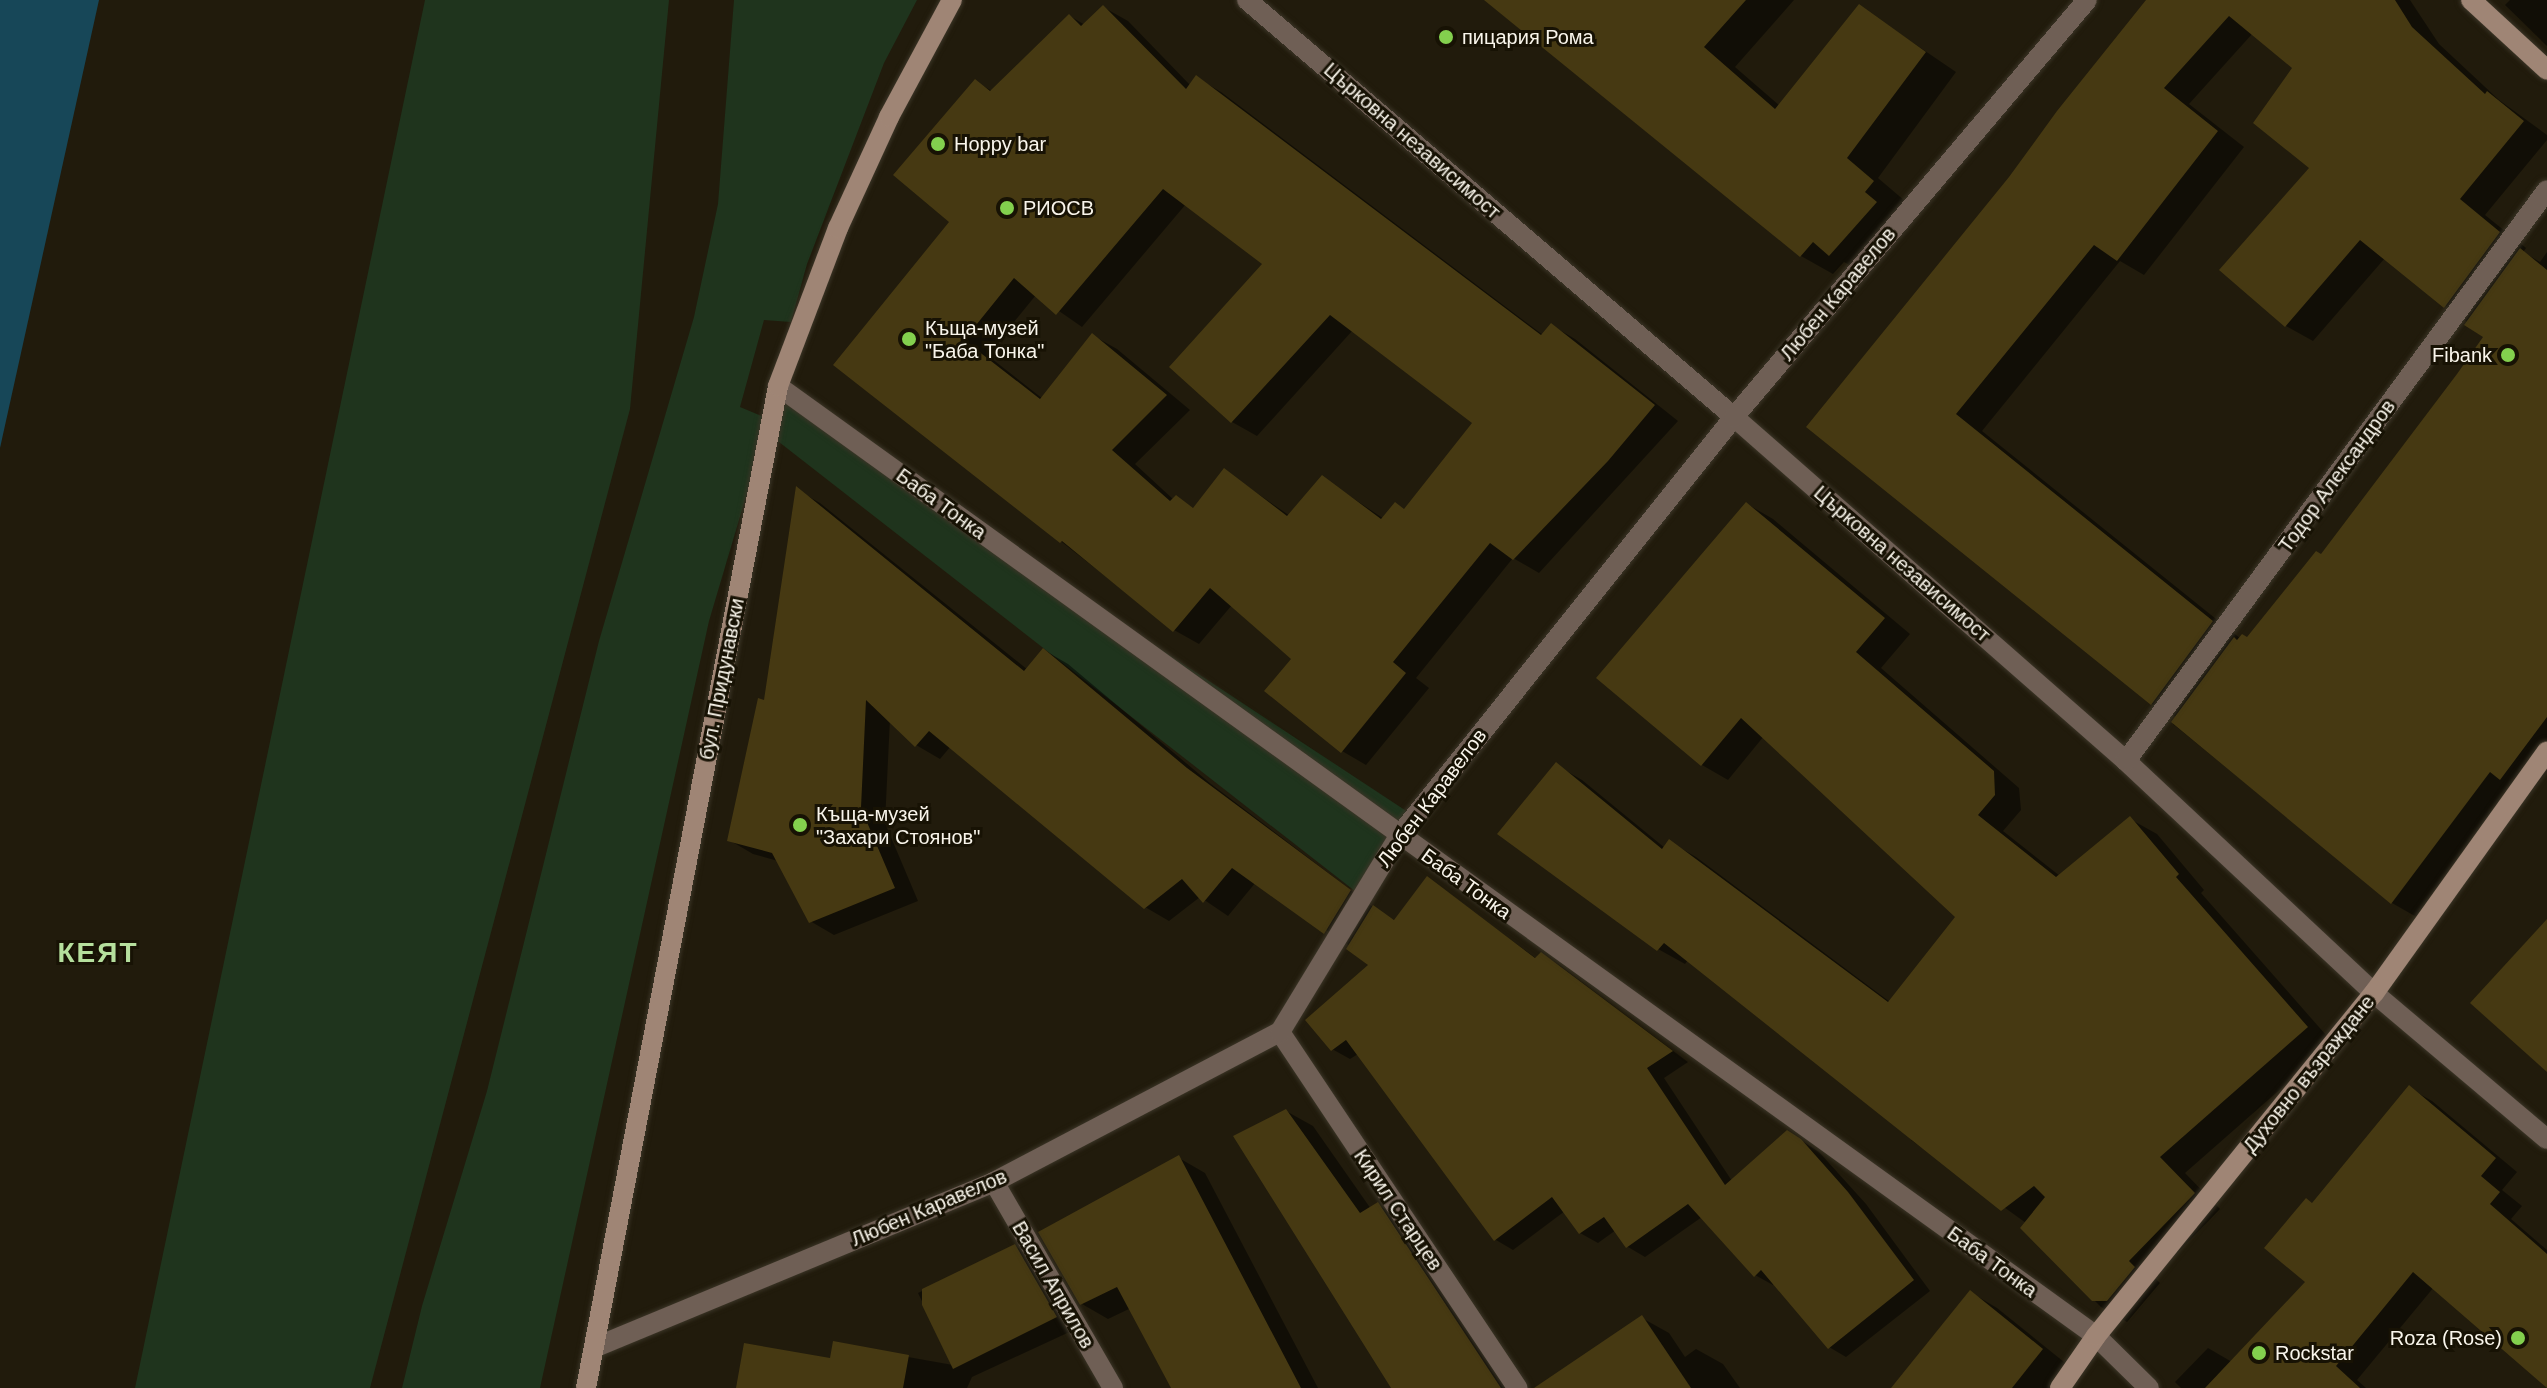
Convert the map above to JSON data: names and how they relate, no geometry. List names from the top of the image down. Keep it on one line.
{"streets":{"main road":["бул. Придунавски","Духовно възраждане"],"street":["Църковна независимост","Любен Каравелов","Тодор Александров","Баба Тонка","Кирил Старцев","Васил Априлов"]},"crossings":[["Църковна независимост","Любен Каравелов"],["Църковна независимост","Тодор Александров"],["Църковна независимост","Духовно възраждане"],["Любен Каравелов","Баба Тонка"],["Любен Каравелов","бул. Придунавски"],["Любен Каравелов","Кирил Старцев"],["Любен Каравелов","Васил Априлов"],["Баба Тонка","бул. Придунавски"],["Баба Тонка","Духовно възраждане"]],"districts":["КЕЯТ"],"places":["пицария Рома","Hoppy bar","РИОСВ","Къща-музей \"Баба Тонка\"","Fibank","Къща-музей \"Захари Стоянов\"","Roza (Rose)","Rockstar"]}
